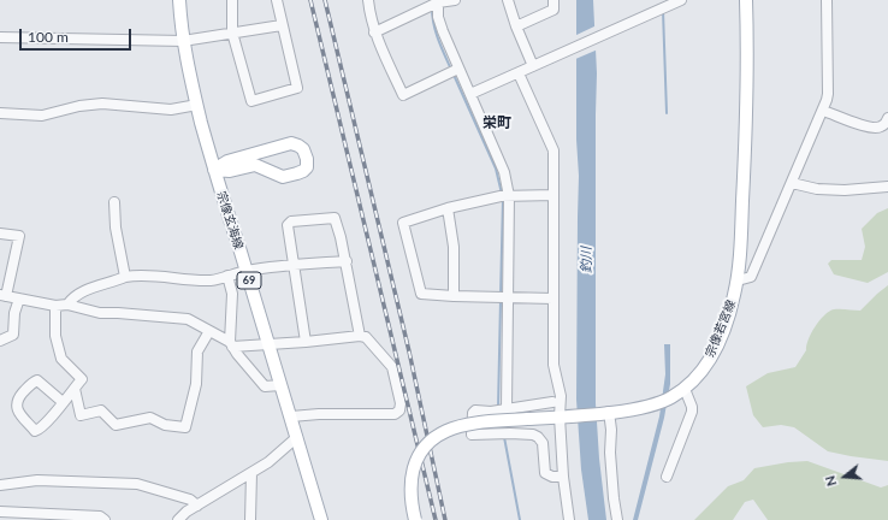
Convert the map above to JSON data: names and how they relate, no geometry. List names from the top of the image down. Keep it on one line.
{"streets":{"main road":["宗像玄海線","69","宗像若宮線"]},"districts":["栄町"],"water":["釣川"],"scale_bar":"100 m","north":"left"}
